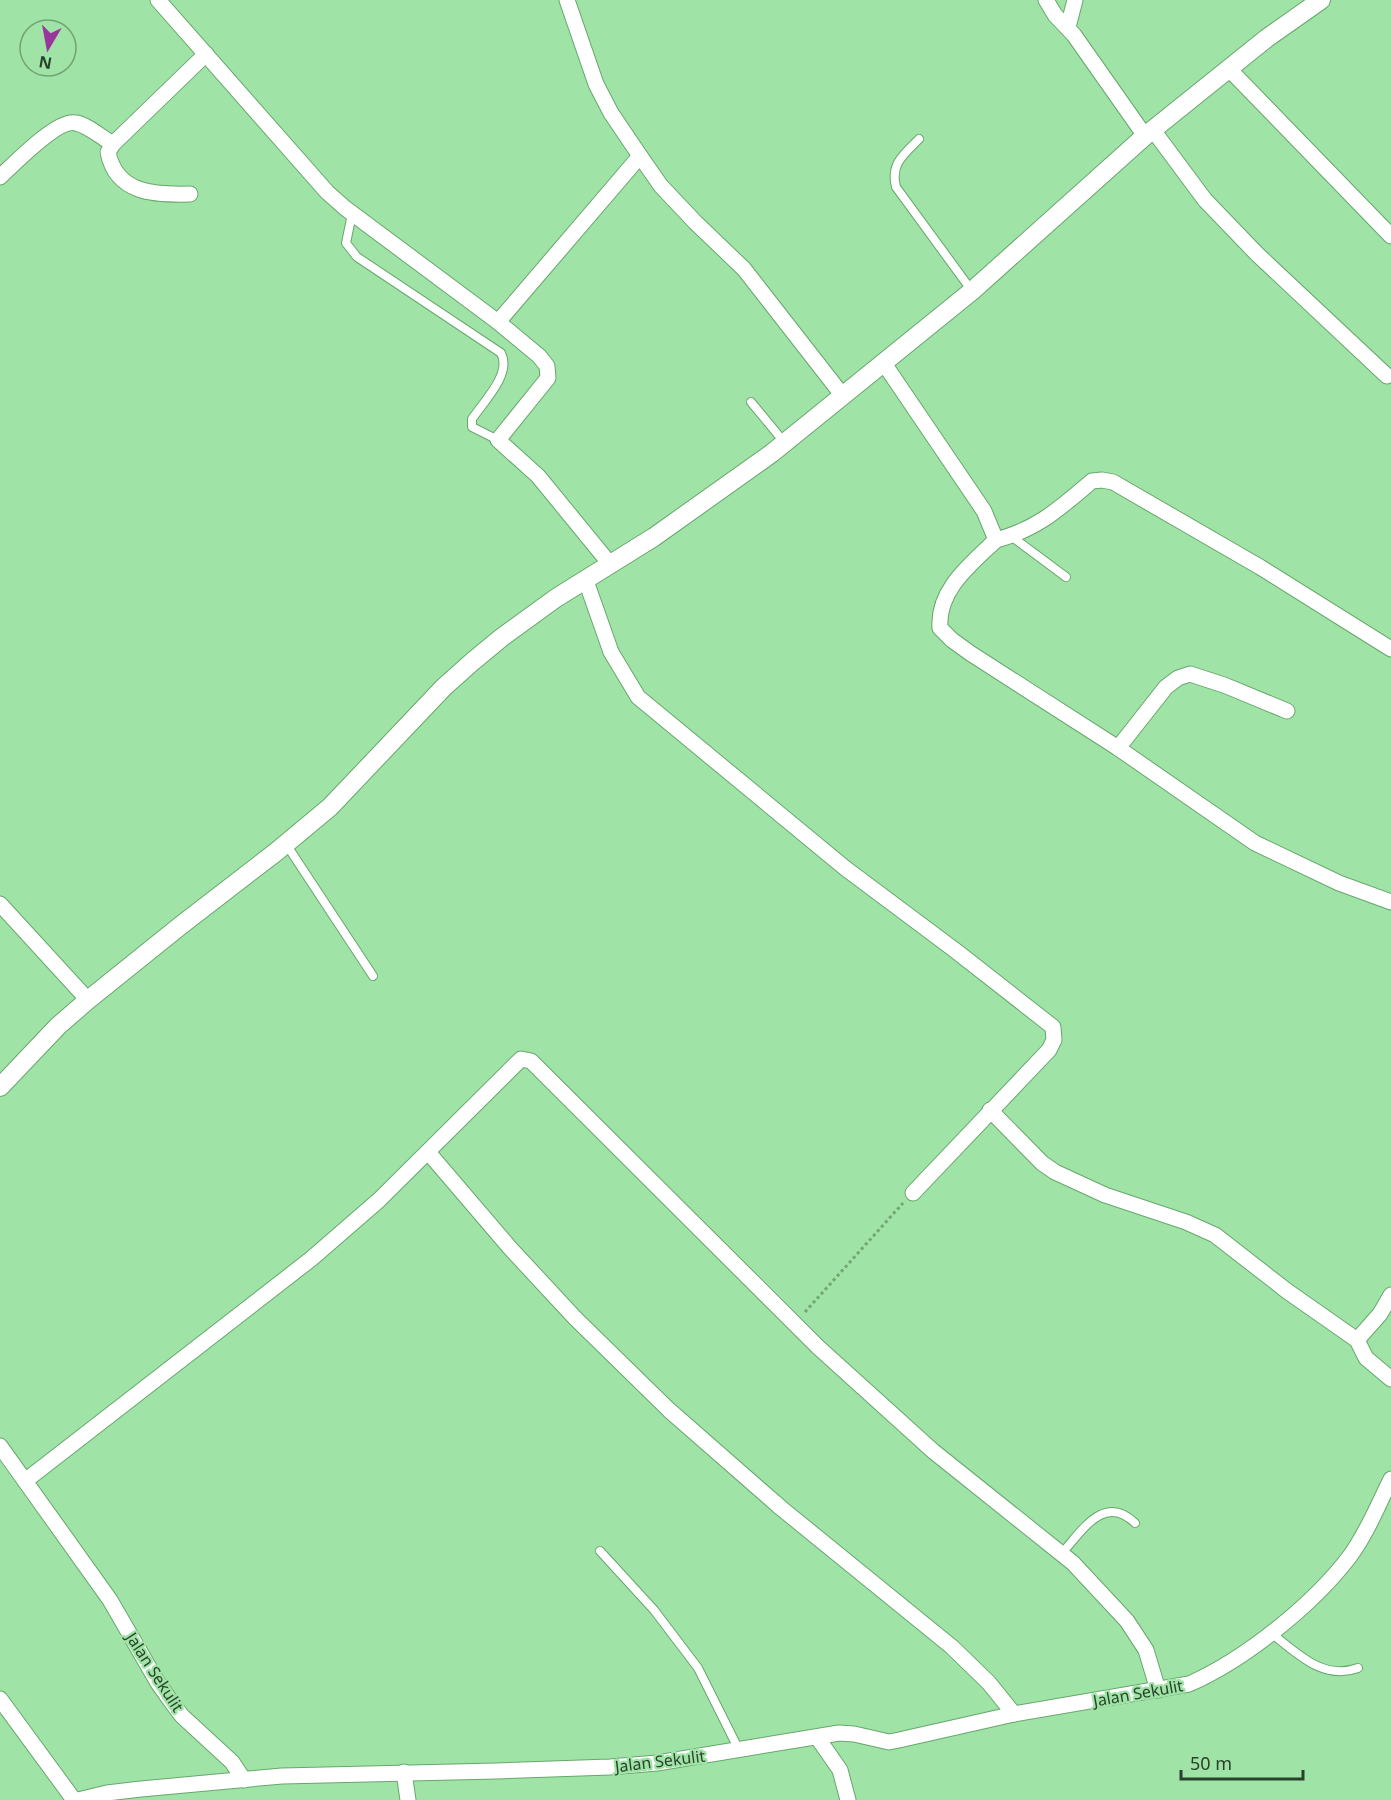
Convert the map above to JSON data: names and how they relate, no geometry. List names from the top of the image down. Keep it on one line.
{"streets":{"street":["Jalan Sekulit"]},"scale_bar":"50 m","north":"bottom"}
